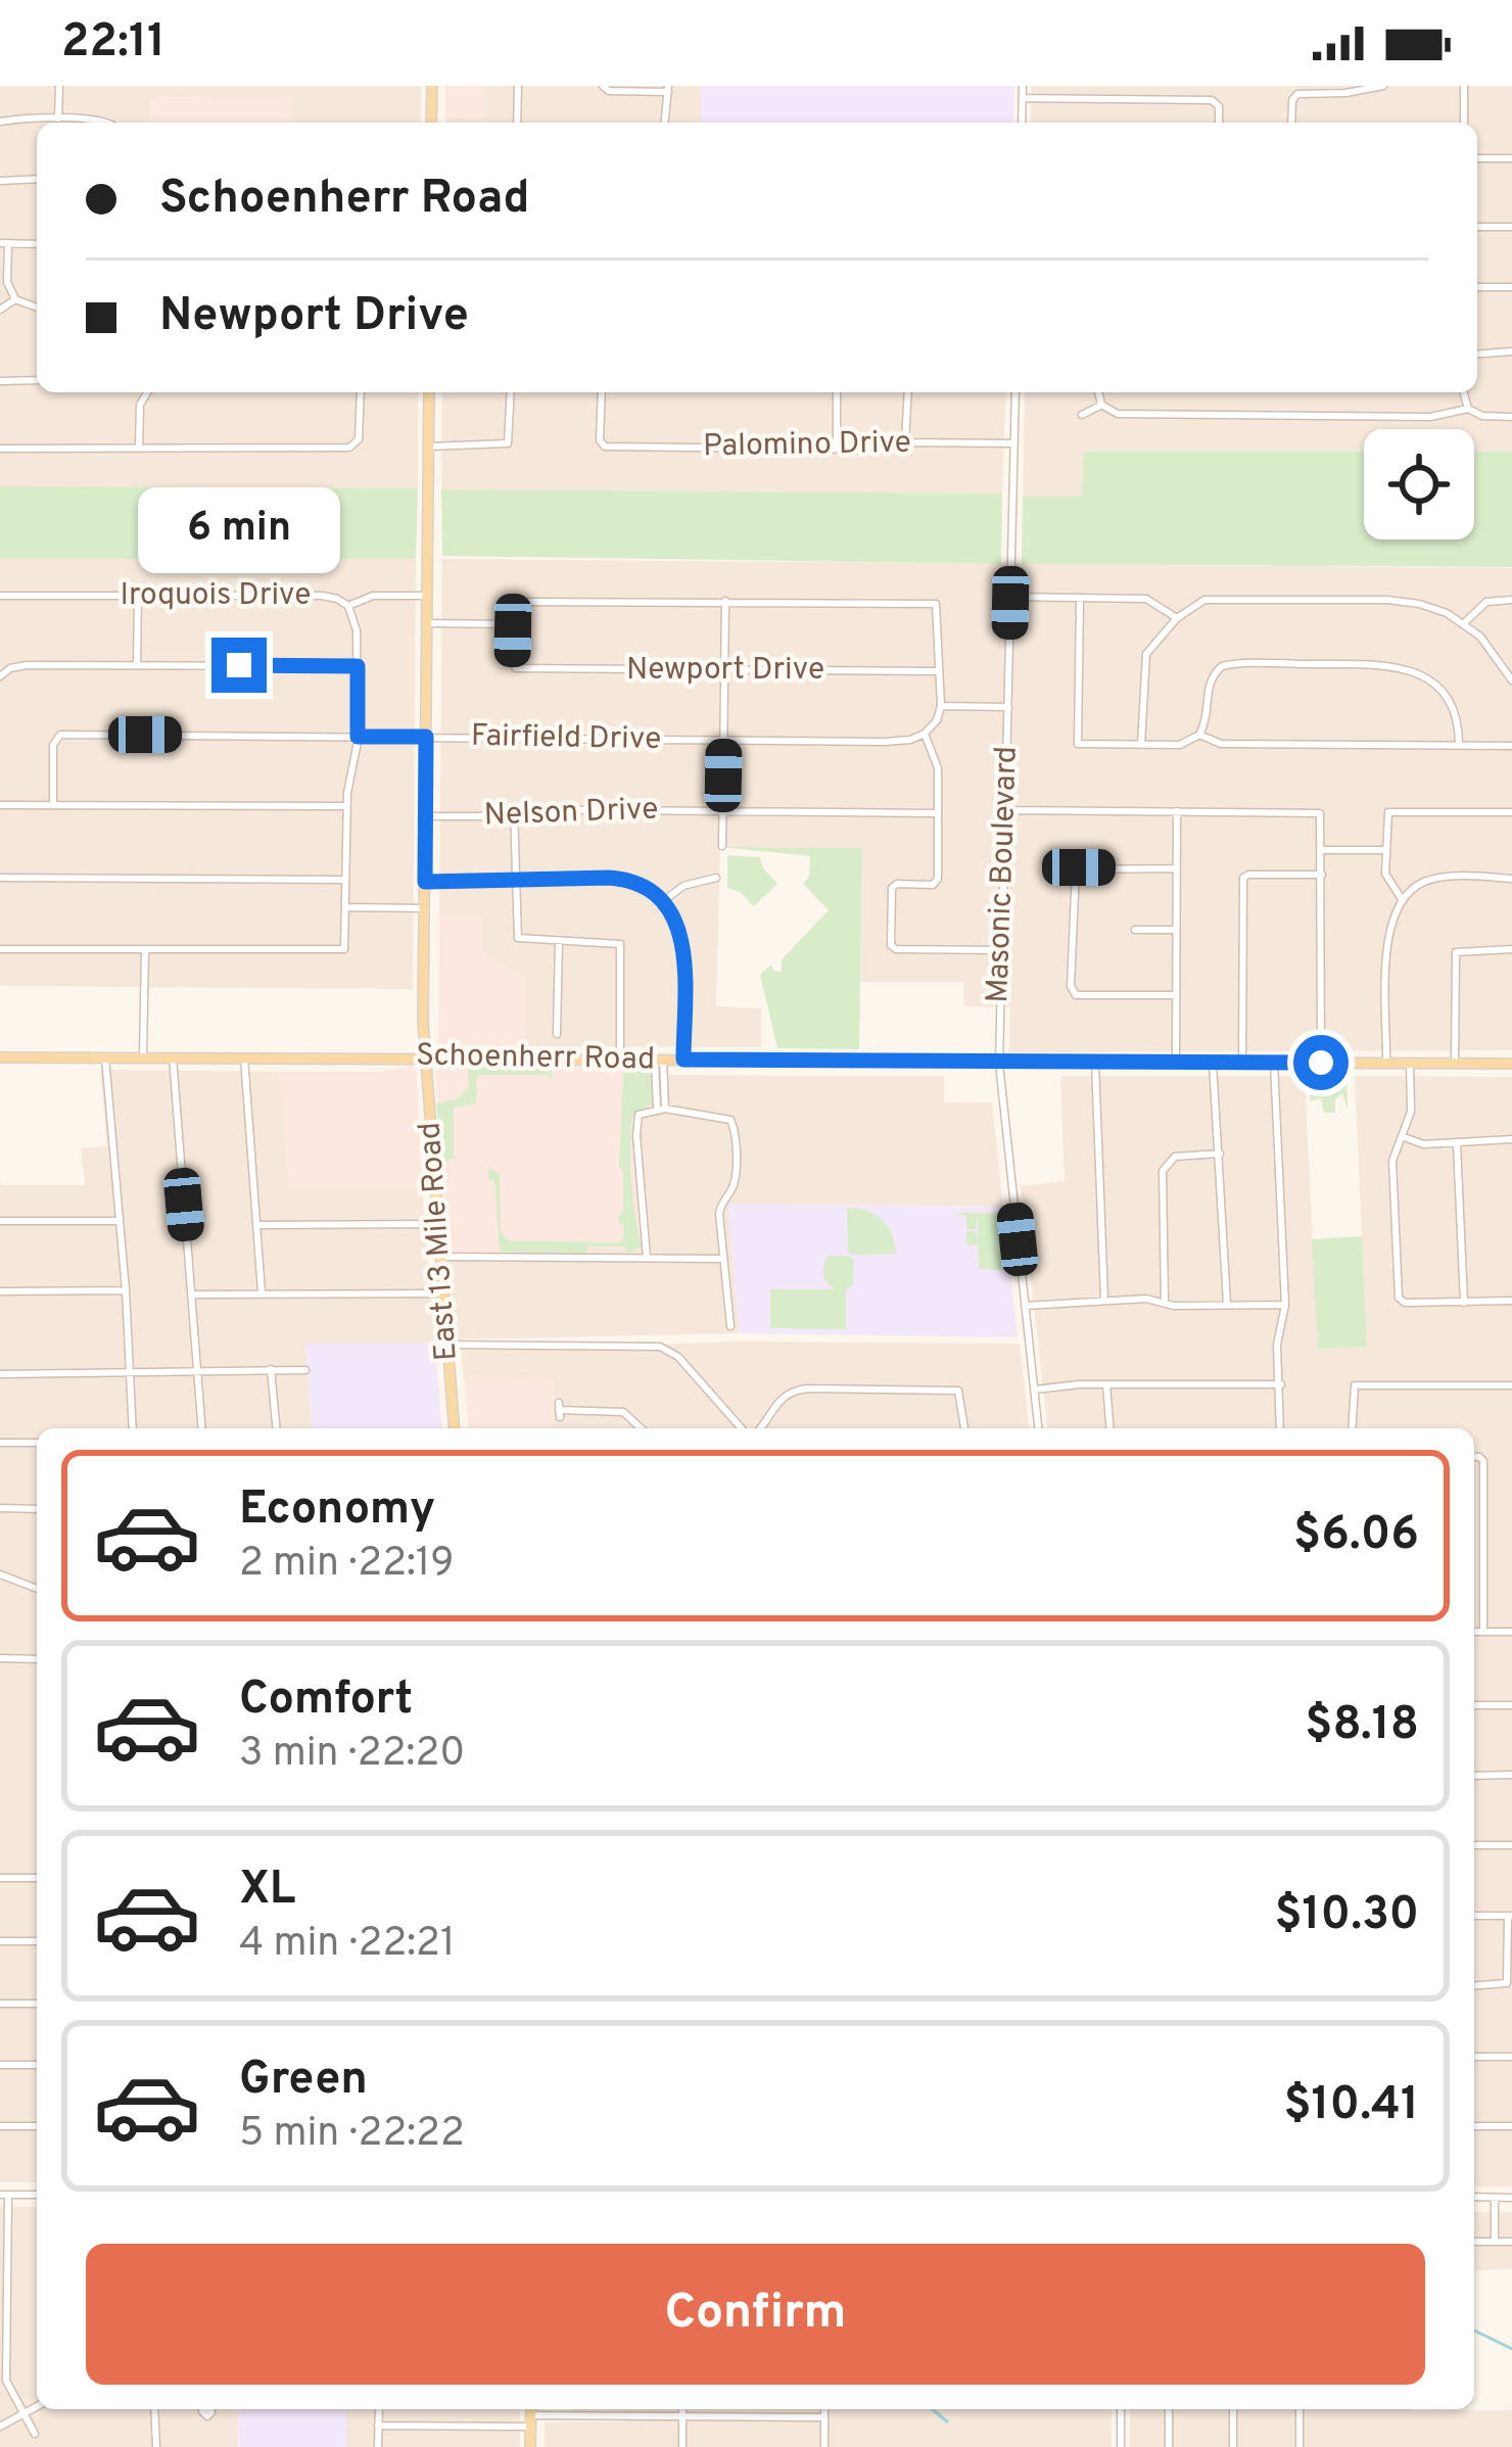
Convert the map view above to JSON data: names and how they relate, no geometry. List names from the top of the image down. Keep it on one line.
{"streets":{"main road":["Schoenherr Road","East 13 Mile Road"],"street":["Palomino Drive","Iroquois Drive","Newport Drive","Fairfield Drive","Nelson Drive","Masonic Boulevard"]},"crossings":[["Palomino Drive","Masonic Boulevard"],["Iroquois Drive","East 13 Mile Road"],["Fairfield Drive","East 13 Mile Road"],["Nelson Drive","East 13 Mile Road"],["Masonic Boulevard","Schoenherr Road"],["Schoenherr Road","East 13 Mile Road"]],"page":{"status":"22:11","banner":["Schoenherr Road","Newport Drive"],"bubble":"6 min","list":[{"name":"Economy","note":"2 min · 22:19","value":"$6.06"},{"name":"Comfort","note":"3 min · 22:20","value":"$8.18"},{"name":"XL","note":"4 min · 22:21","value":"$10.30"},{"name":"Green","note":"5 min · 22:22","value":"$10.41"}],"buttons":"Confirm"}}
